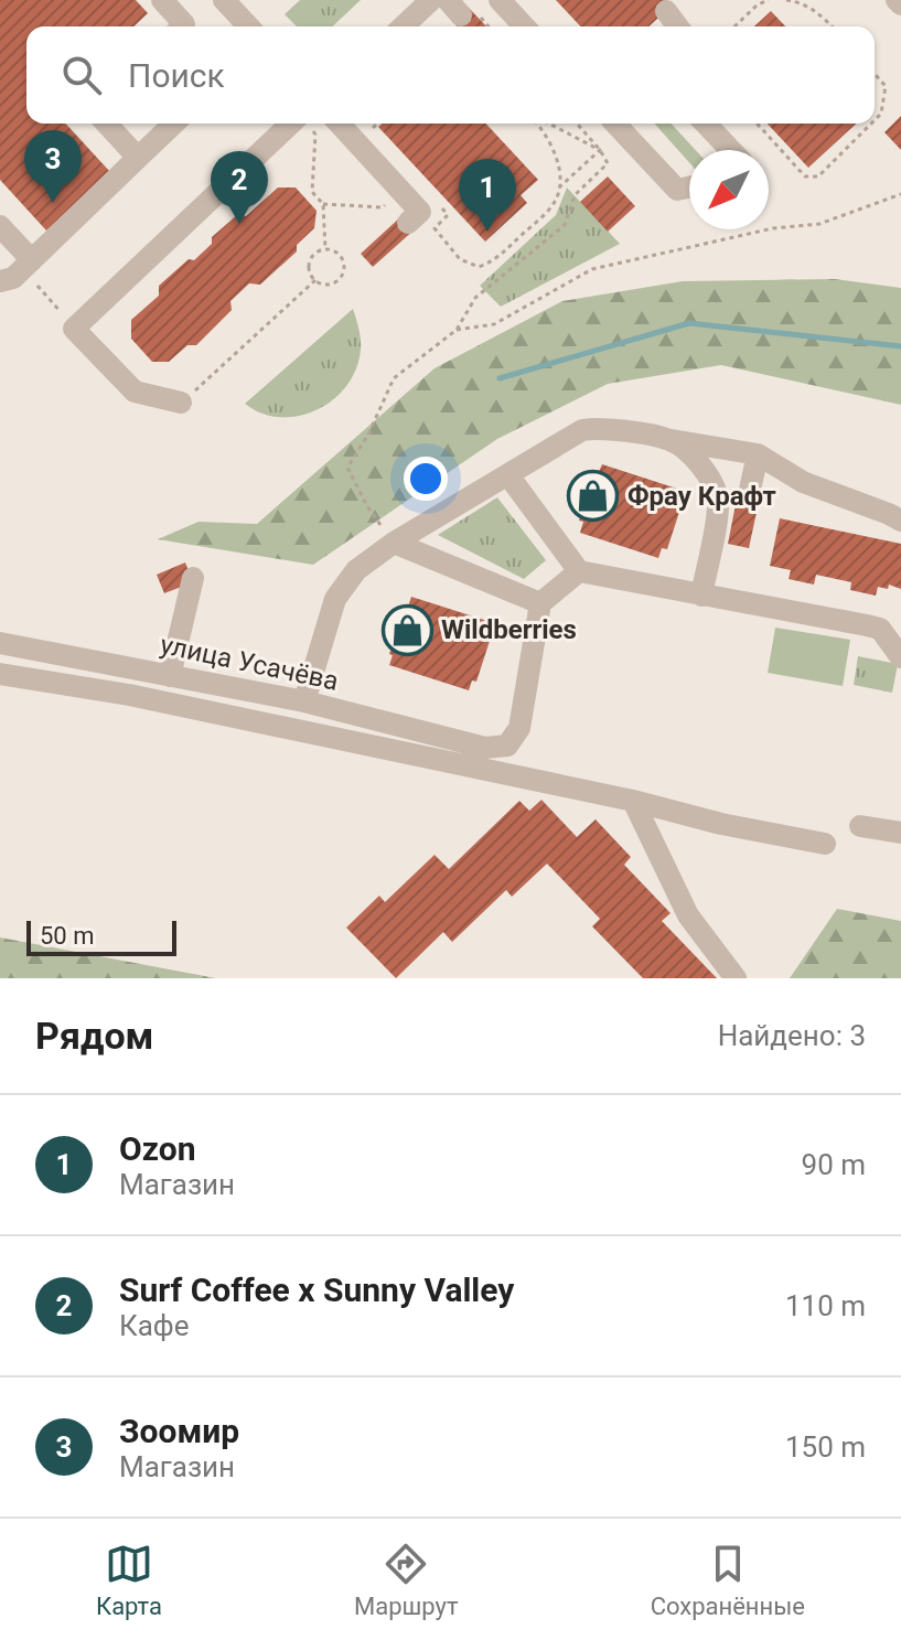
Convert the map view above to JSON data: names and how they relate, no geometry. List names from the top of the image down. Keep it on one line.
{"streets":{"street":["улица Усачёва"]},"places":{"shop":["Фрау Крафт","Wildberries"]},"scale_bar":"50 m","north":"bottom left","page":{"search":"Поиск","pins":["3","2","1"],"scale":"50 m","heading":["Рядом","Найдено: 3"],"list":[{"mark":"1","name":"Ozon","note":"Магазин","value":"90 m"},{"mark":"2","name":"Surf Coffee x Sunny Valley","note":"Кафе","value":"110 m"},{"mark":"3","name":"Зоомир","note":"Магазин","value":"150 m"}],"nav":["Карта","Маршрут","Сохранённые"]}}
